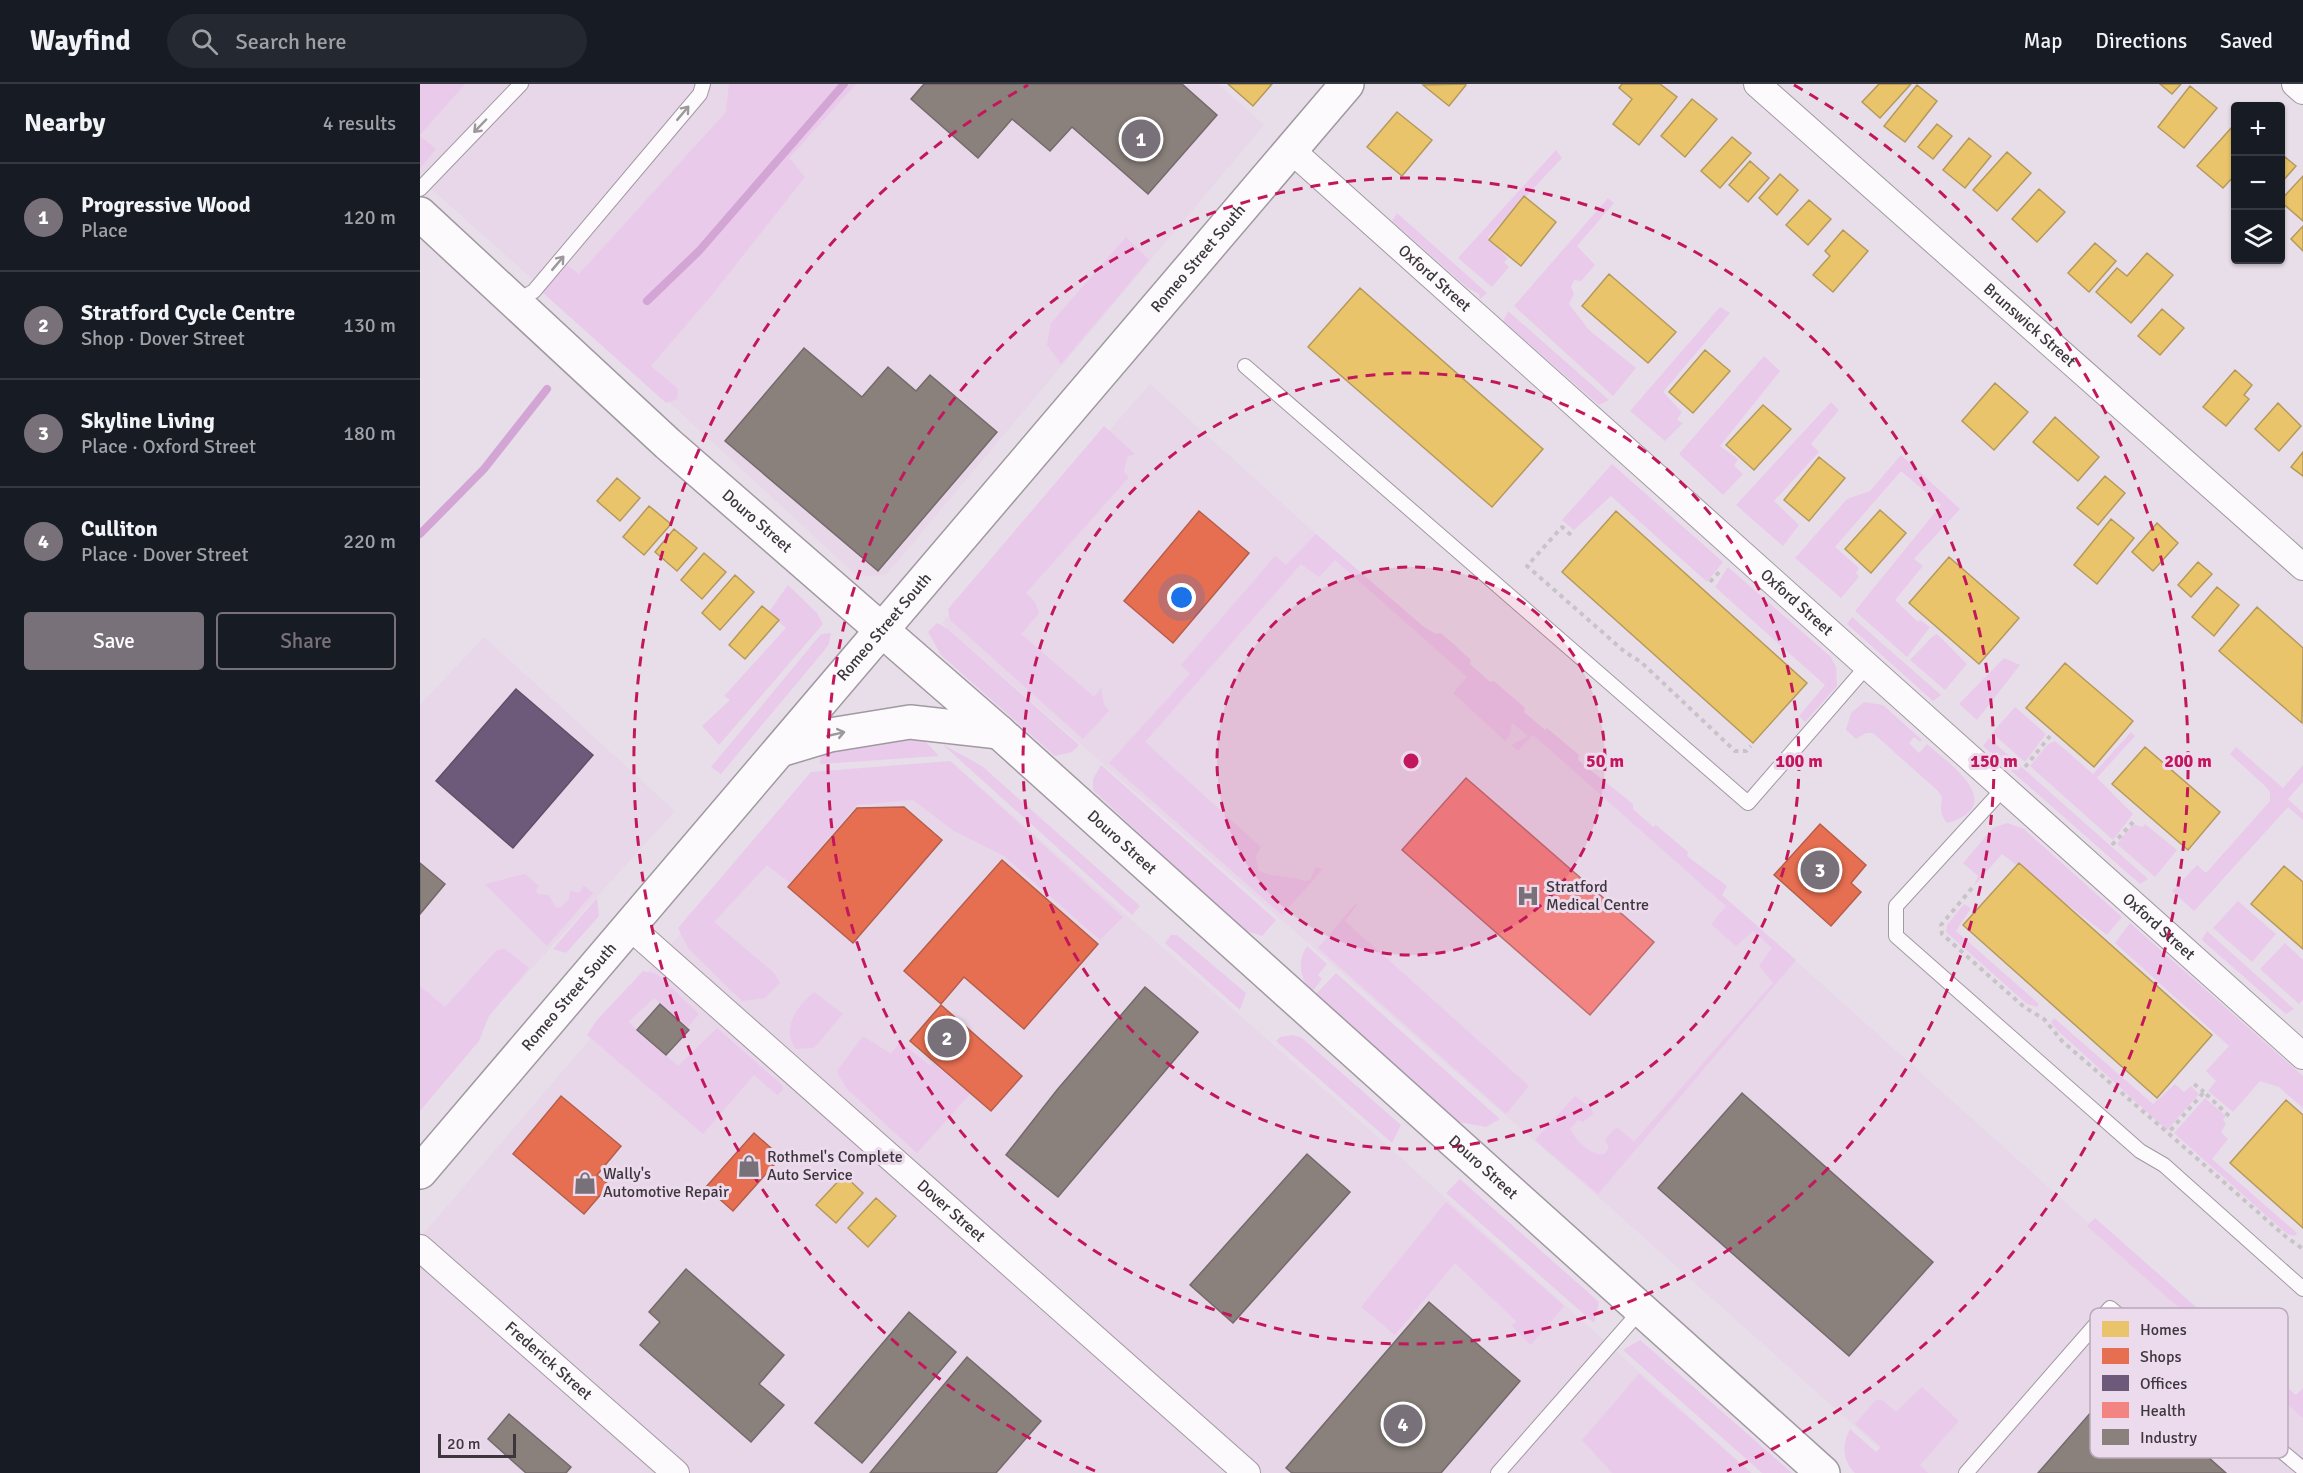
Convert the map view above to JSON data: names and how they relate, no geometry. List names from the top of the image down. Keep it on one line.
{"streets":{"street":["Romeo Street South","Oxford Street","Brunswick Street","Douro Street","Dover Street","Frederick Street"]},"crossings":[["Romeo Street South","Oxford Street"],["Romeo Street South","Douro Street"],["Romeo Street South","Dover Street"]],"places":{"hospital":["Stratford Medical Centre"],"shop":["Rothmel's Complete Auto Service","Wally's Automotive Repair"]},"legend":["Homes","Shops","Offices","Health","Industry"],"scale_bar":"20 m","page":{"header":"Wayfind","search":"Search here","nav":["Map","Directions","Saved"],"heading":["Nearby","4 results"],"map_buttons":["+","−"],"pins":["1","3","2","4"],"list":[{"mark":"1","name":"Progressive Wood","note":"Place","value":"120 m"},{"mark":"2","name":"Stratford Cycle Centre","note":"Shop · Dover Street","value":"130 m"},{"mark":"3","name":"Skyline Living","note":"Place · Oxford Street","value":"180 m"},{"mark":"4","name":"Culliton","note":"Place · Dover Street","value":"220 m"}],"buttons":["Save","Share"],"scale":"20 m"},"rings":["50 m","100 m","150 m","200 m"]}
